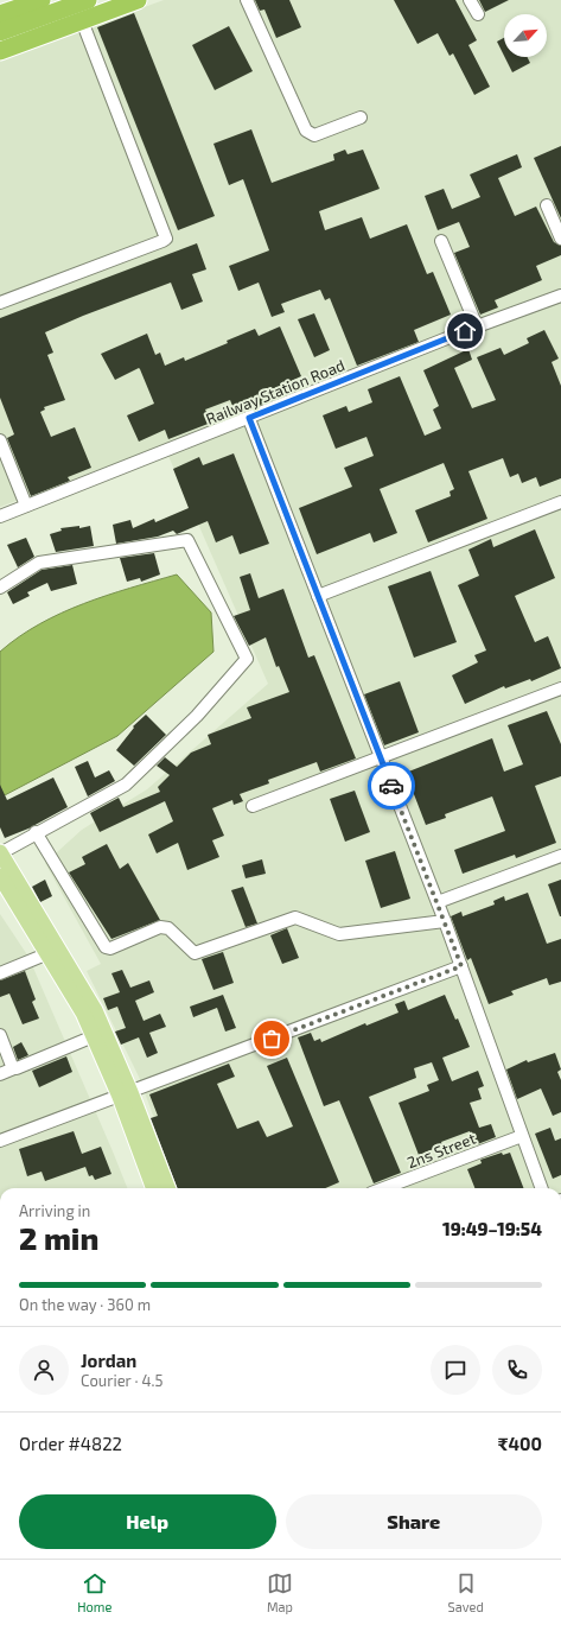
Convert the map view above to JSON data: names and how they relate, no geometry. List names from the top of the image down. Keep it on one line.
{"streets":{"street":["Railway Station Road","2ns Street"]},"north":"top right","page":{"heading":["2 min","Arriving in","19:49–19:54"],"panel":["Jordan","Courier · 4.5","Order #4822","₹400"],"bar":"On the way · 360 m","buttons":["Help","Share"],"tabs":["Home","Map","Saved"]}}
